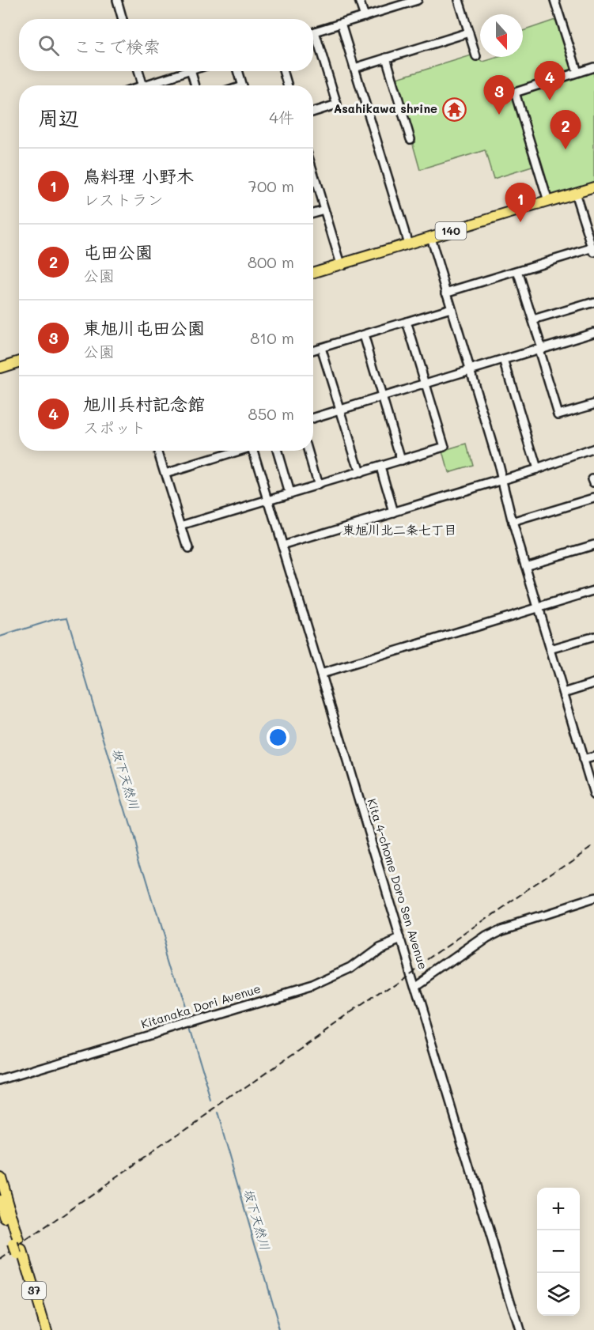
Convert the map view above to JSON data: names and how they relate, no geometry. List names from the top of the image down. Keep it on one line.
{"streets":{"main road":["140","37"],"street":["Kita 4-chome Doro Sen Avenue","Kitanaka Dori Avenue"]},"crossings":[["Kita 4-chome Doro Sen Avenue","Kitanaka Dori Avenue"]],"districts":["東旭川北二条七丁目"],"water":["坂下天然川"],"places":{"temple":["Asahikawa shrine"]},"north":"bottom","page":{"search":"ここで検索","pins":["4","3","2","1"],"heading":["周辺","4件"],"list":[{"mark":"1","name":"鳥料理 小野木","note":"レストラン","value":"700 m"},{"mark":"2","name":"屯田公園","note":"公園","value":"800 m"},{"mark":"3","name":"東旭川屯田公園","note":"公園","value":"810 m"},{"mark":"4","name":"旭川兵村記念館","note":"スポット","value":"850 m"}],"map_buttons":["+","−"]}}
